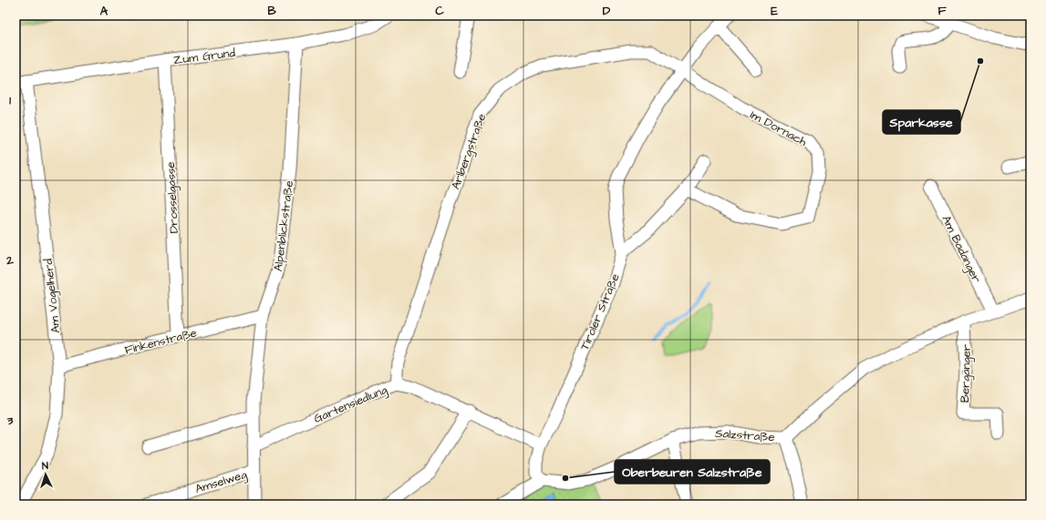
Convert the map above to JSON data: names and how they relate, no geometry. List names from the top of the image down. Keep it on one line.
{"streets":{"street":["Zum Grund","Im Dornach","Arlbergstraße","Drosselgasse","Alpenblickstraße","Am Badanger","Am Vogelherd","Tiroler Straße","Finkenstraße","Bergänger","Gartensiedlung","Salzstraße","Amselweg"]},"crossings":[["Zum Grund","Drosselgasse"],["Zum Grund","Alpenblickstraße"],["Zum Grund","Am Vogelherd"],["Im Dornach","Arlbergstraße"],["Im Dornach","Tiroler Straße"],["Arlbergstraße","Tiroler Straße"],["Arlbergstraße","Gartensiedlung"],["Drosselgasse","Finkenstraße"],["Alpenblickstraße","Finkenstraße"],["Alpenblickstraße","Gartensiedlung"],["Alpenblickstraße","Amselweg"],["Am Badanger","Salzstraße"],["Am Vogelherd","Finkenstraße"],["Tiroler Straße","Gartensiedlung"],["Tiroler Straße","Salzstraße"],["Bergänger","Salzstraße"]],"places":["Sparkasse","Oberbeuren Salzstraße"],"north":"top","grid":{"columns":["A","B","C","D","E","F"],"rows":["1","2","3"]}}
